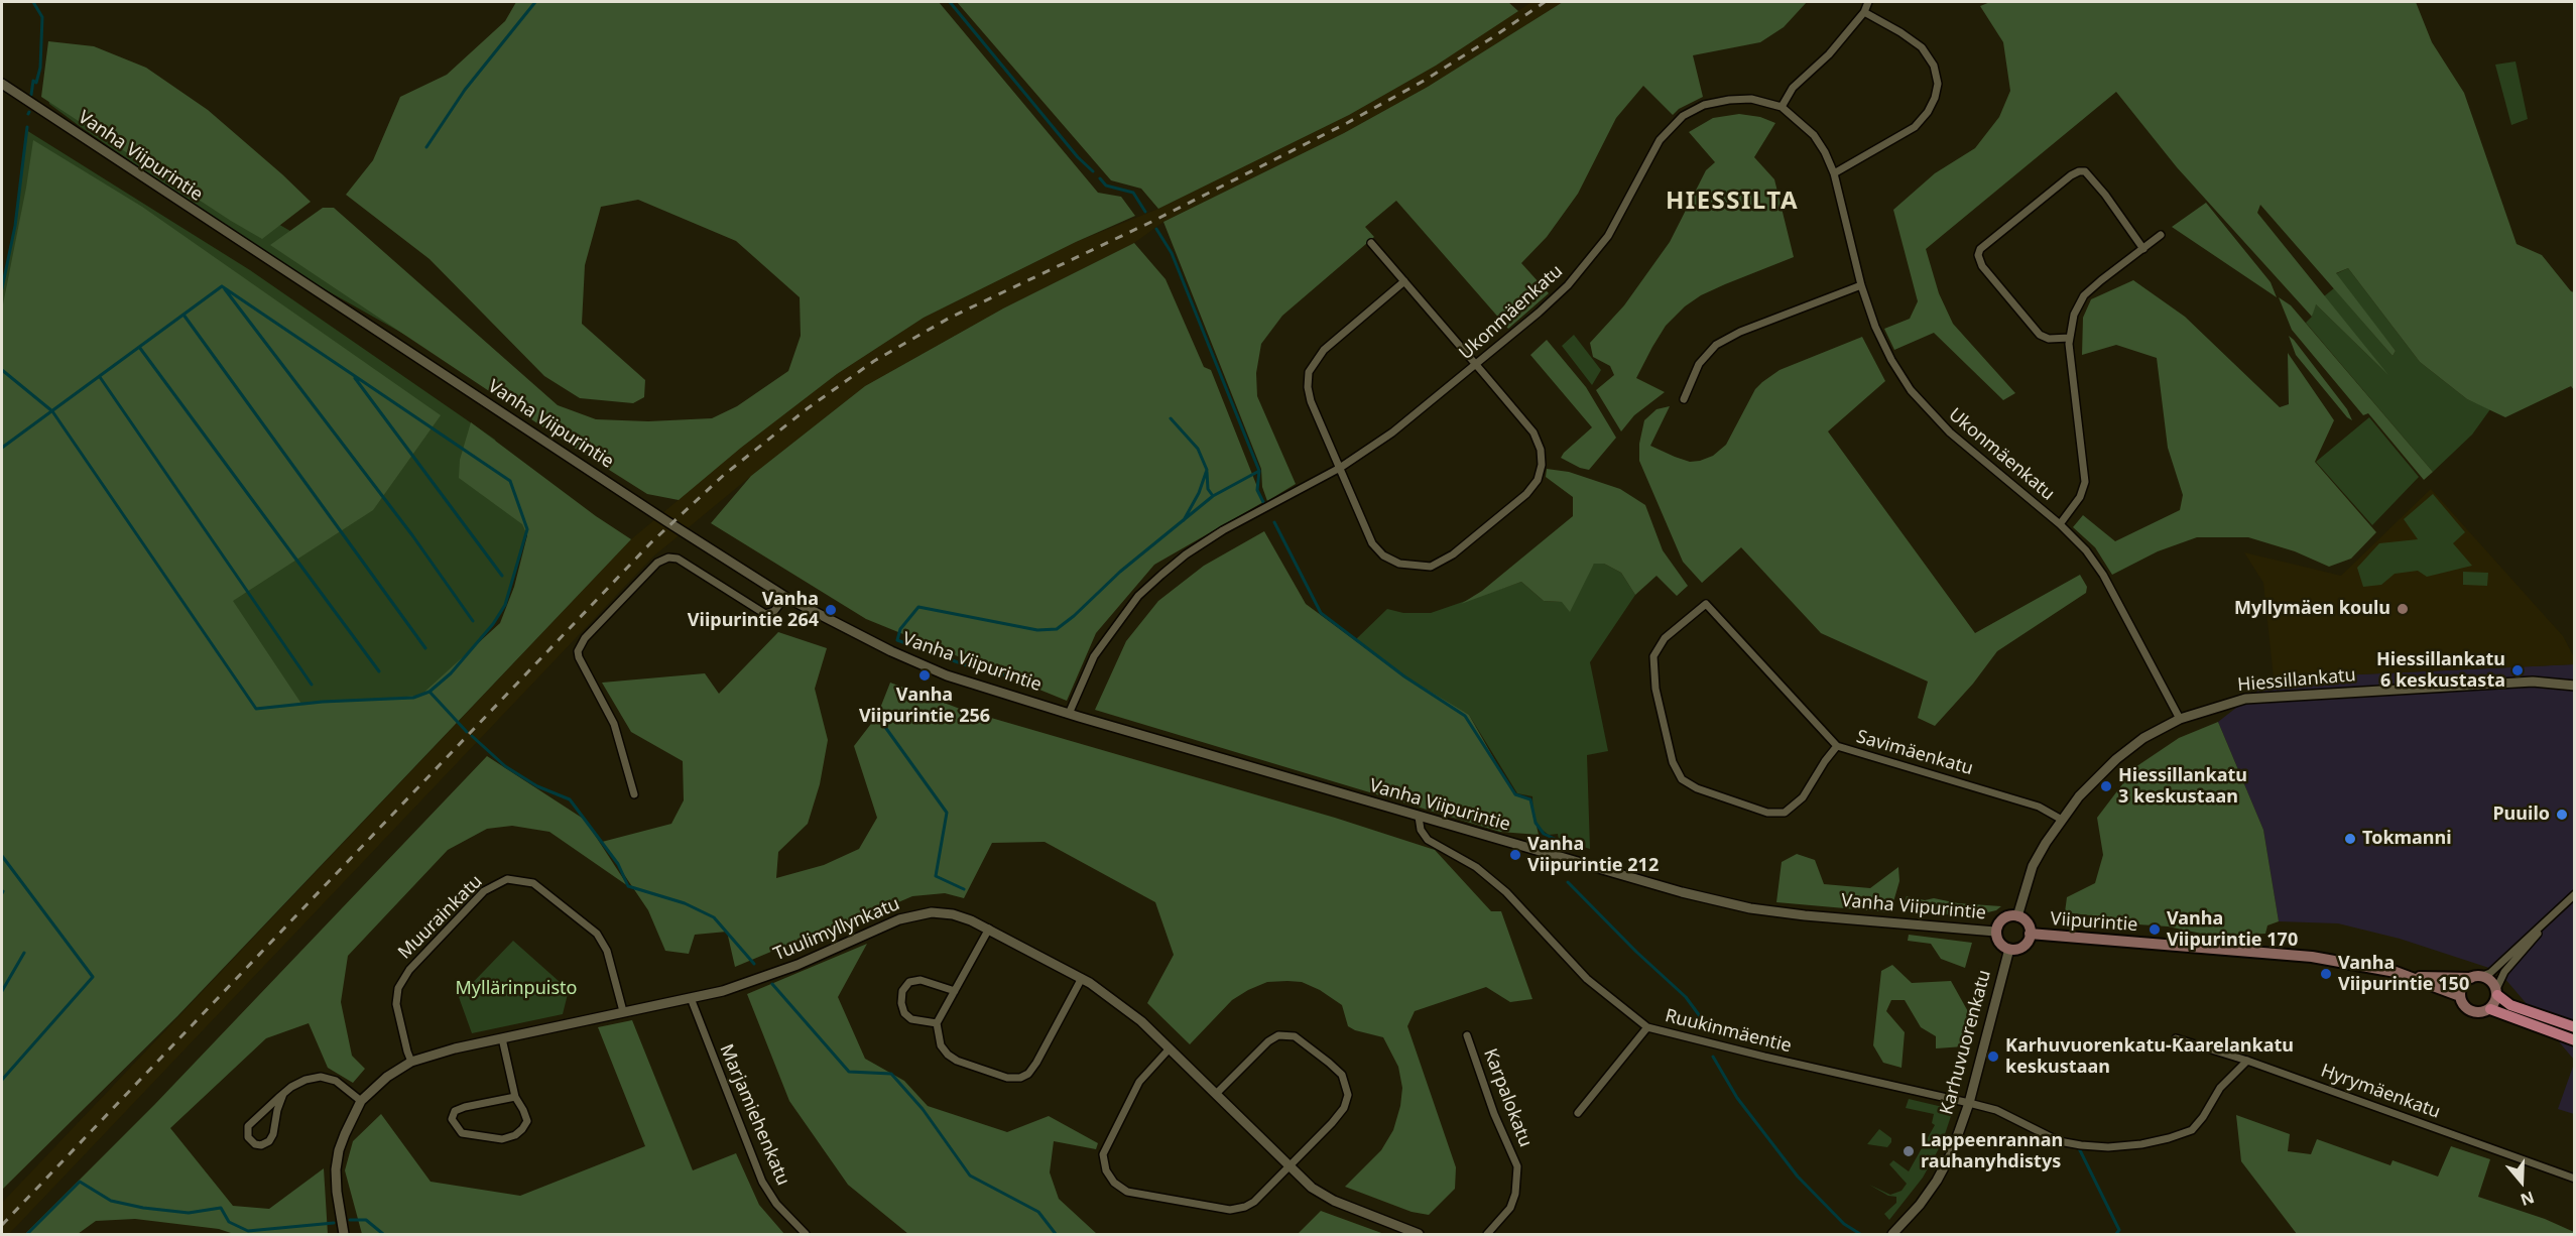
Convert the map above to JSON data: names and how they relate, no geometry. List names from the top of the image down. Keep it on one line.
{"streets":{"main road":["Viipurintie"],"street":["Vanha Viipurintie","Ukonmäenkatu","Hiessillankatu","Savimäenkatu","Muurainkatu","Tuulimyllynkatu","Ruukinmäentie","Karhuvuorenkatu","Hyrymäenkatu","Karpalokatu","Marjamiehenkatu"]},"crossings":[["Vanha Viipurintie","Ukonmäenkatu"],["Vanha Viipurintie","Hiessillankatu"],["Vanha Viipurintie","Viipurintie"],["Vanha Viipurintie","Ruukinmäentie"],["Vanha Viipurintie","Karhuvuorenkatu"],["Ukonmäenkatu","Hiessillankatu"],["Hiessillankatu","Savimäenkatu"],["Hiessillankatu","Viipurintie"],["Hiessillankatu","Karhuvuorenkatu"],["Muurainkatu","Tuulimyllynkatu"],["Viipurintie","Karhuvuorenkatu"],["Tuulimyllynkatu","Marjamiehenkatu"],["Ruukinmäentie","Karhuvuorenkatu"],["Ruukinmäentie","Hyrymäenkatu"]],"districts":["HIESSILTA"],"parks":["Myllärinpuisto"],"places":["Myllymäen koulu","Vanha Viipurintie 264","Hiessillankatu 6 keskustasta","Vanha Viipurintie 256","Hiessillankatu 3 keskustaan","Puuilo","Tokmanni","Vanha Viipurintie 212","Vanha Viipurintie 170","Vanha Viipurintie 150","Karhuvuorenkatu-Kaarelankatu keskustaan","Lappeenrannan rauhanyhdistys"],"north":"bottom"}
